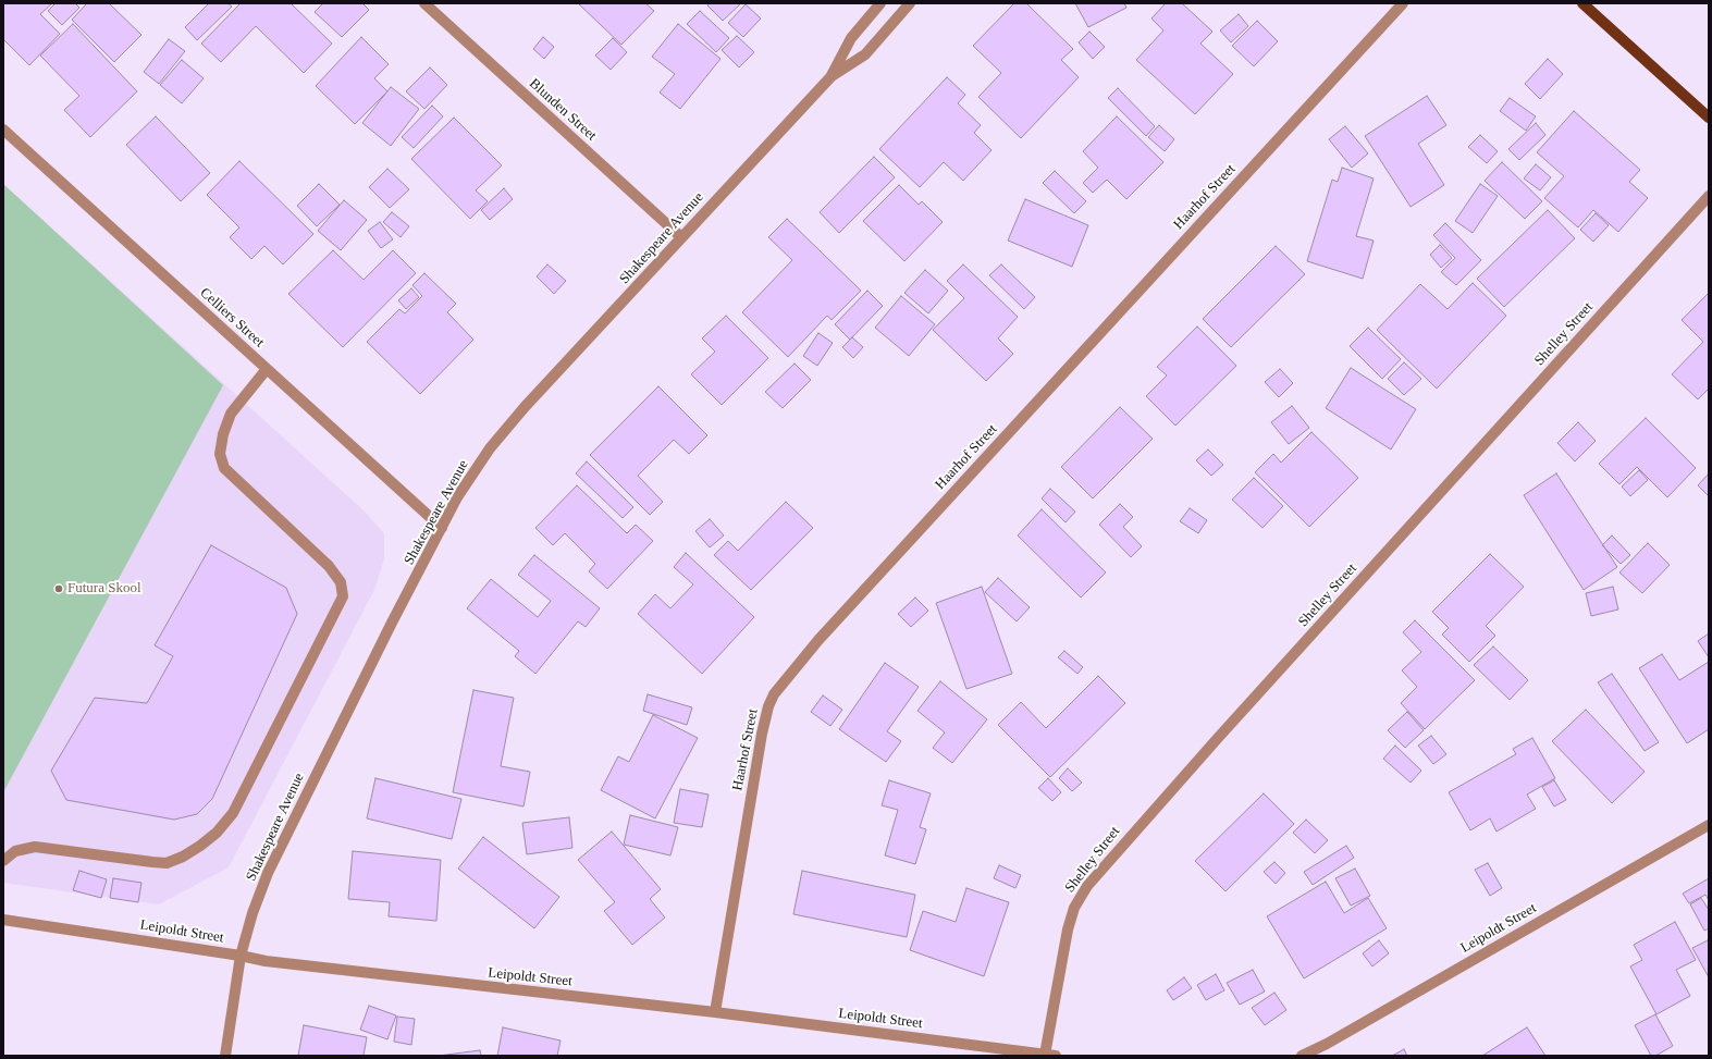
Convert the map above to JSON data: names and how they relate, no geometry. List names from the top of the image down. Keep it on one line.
{"streets":{"street":["Blunden Street","Haarhof Street","Shakespeare Avenue","Celliers Street","Shelley Street","Leipoldt Street"]},"crossings":[["Blunden Street","Shakespeare Avenue"],["Haarhof Street","Leipoldt Street"],["Shakespeare Avenue","Celliers Street"],["Shakespeare Avenue","Leipoldt Street"],["Shelley Street","Leipoldt Street"]],"places":["Futura Skool"]}
